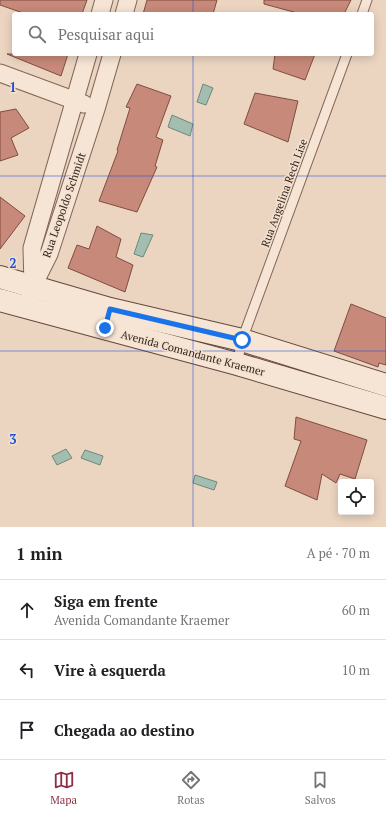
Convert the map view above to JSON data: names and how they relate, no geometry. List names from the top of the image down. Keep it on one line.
{"streets":{"main road":["Avenida Comandante Kraemer"],"street":["Rua Leopoldo Schmidt"],"lane":["Rua Angelina Rech Lise"]},"crossings":[["Rua Angelina Rech Lise","Avenida Comandante Kraemer"],["Rua Leopoldo Schmidt","Avenida Comandante Kraemer"]],"page":{"search":"Pesquisar aqui","heading":["1 min","A pé · 70 m"],"list":[["Siga em frente","Avenida Comandante Kraemer","60 m"],["Vire à esquerda","10 m"],"Chegada ao destino"],"nav":["Mapa","Rotas","Salvos"]},"grid":{"rows":["1","2","3"]}}
